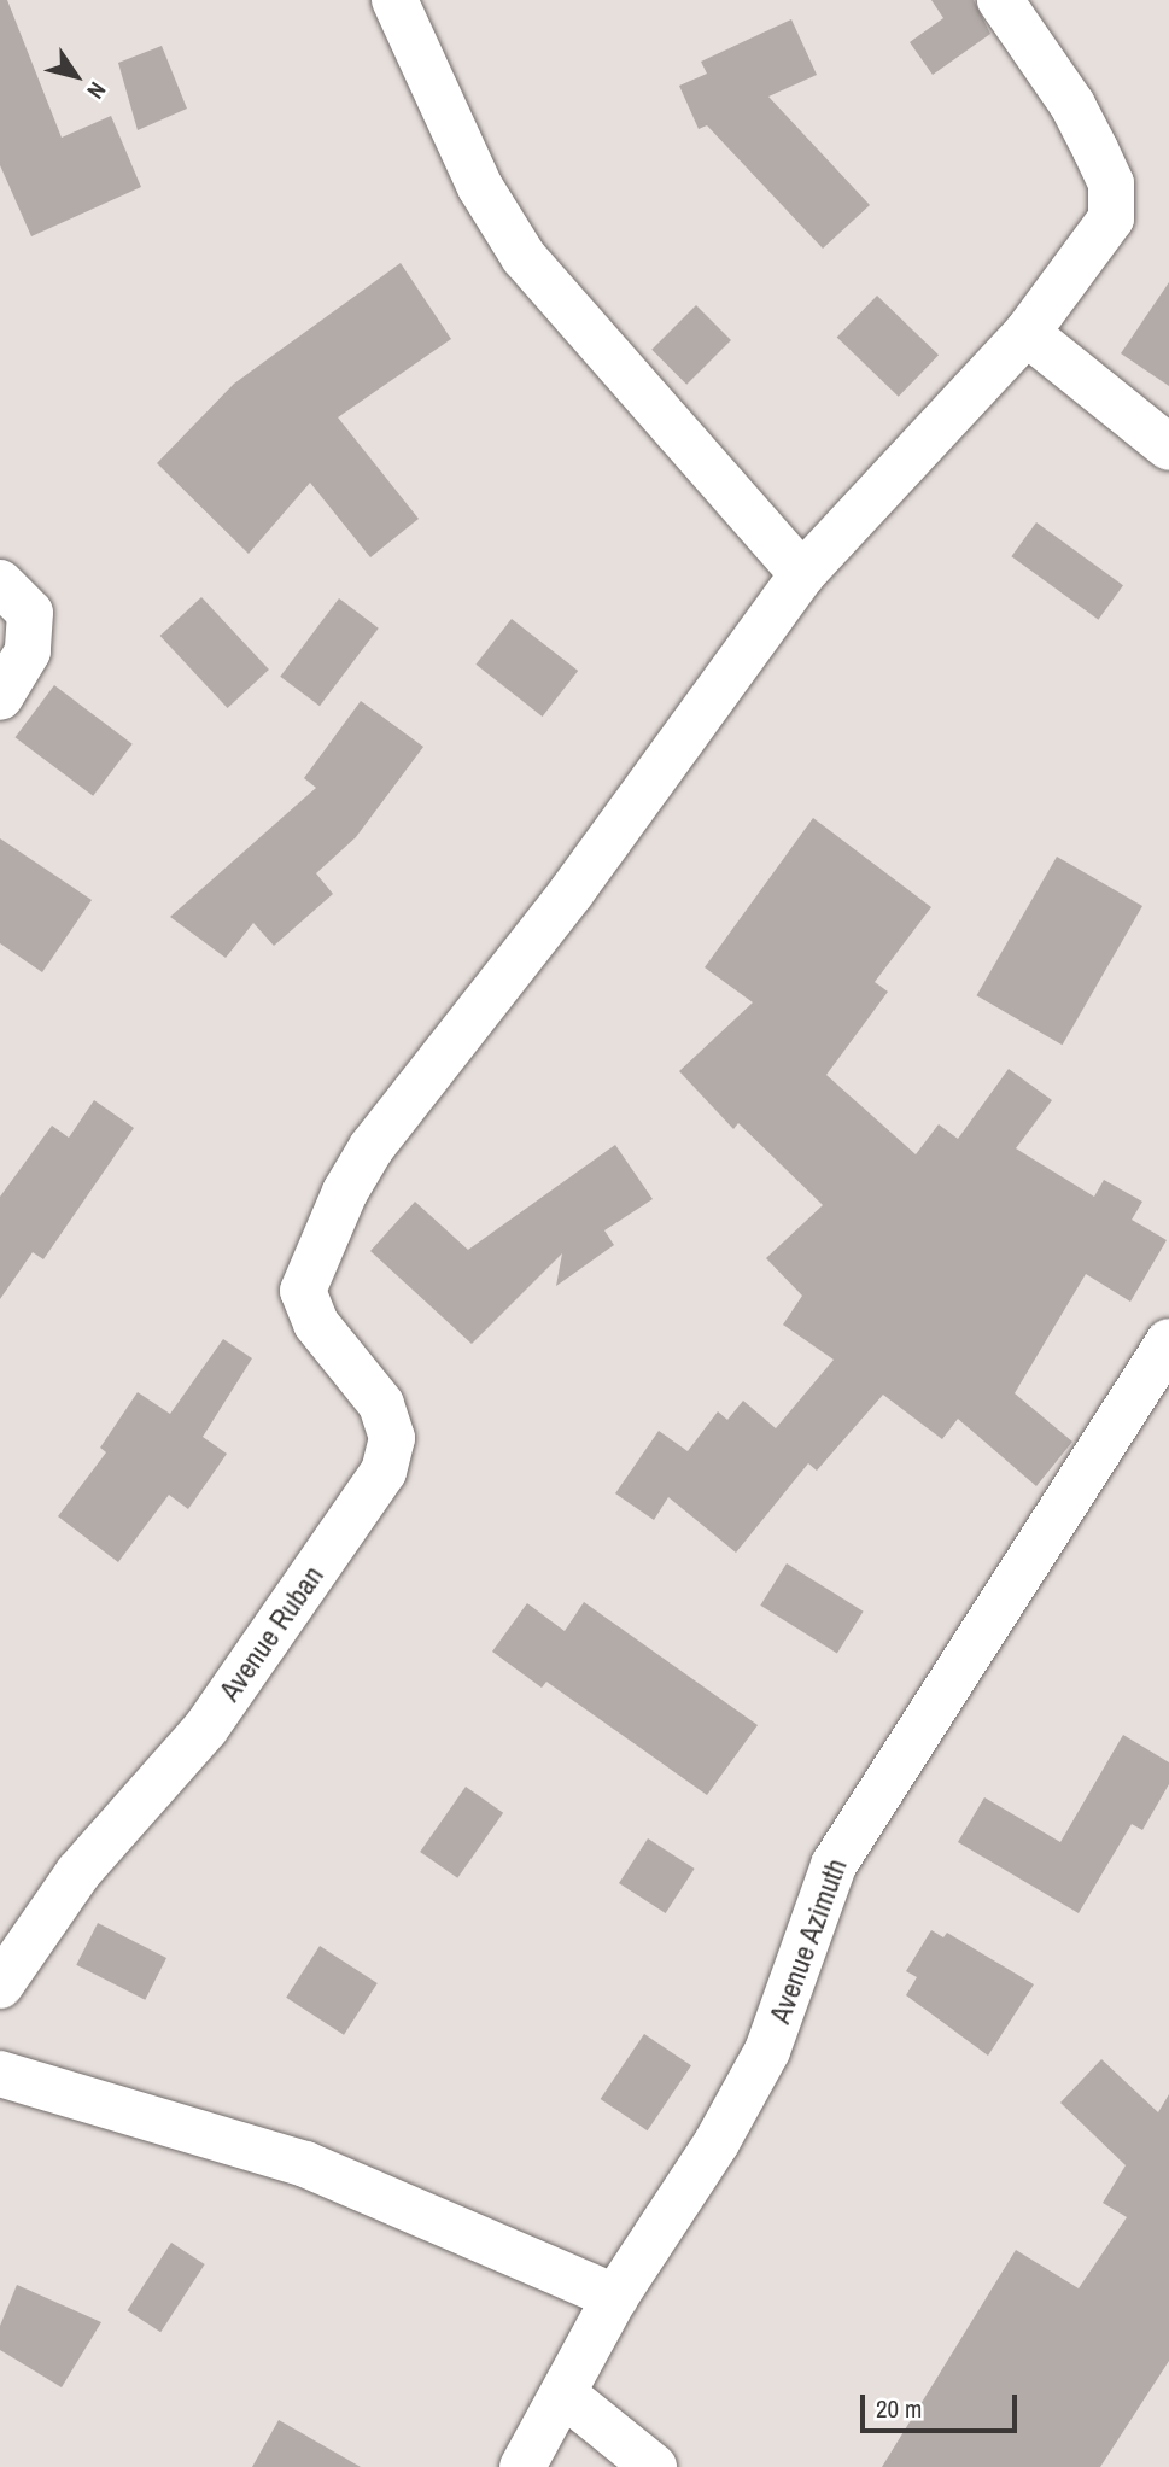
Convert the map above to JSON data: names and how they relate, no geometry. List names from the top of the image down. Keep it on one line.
{"streets":{"street":["Avenue Ruban","Avenue Azimuth"]},"scale_bar":"20 m","north":"bottom right"}
